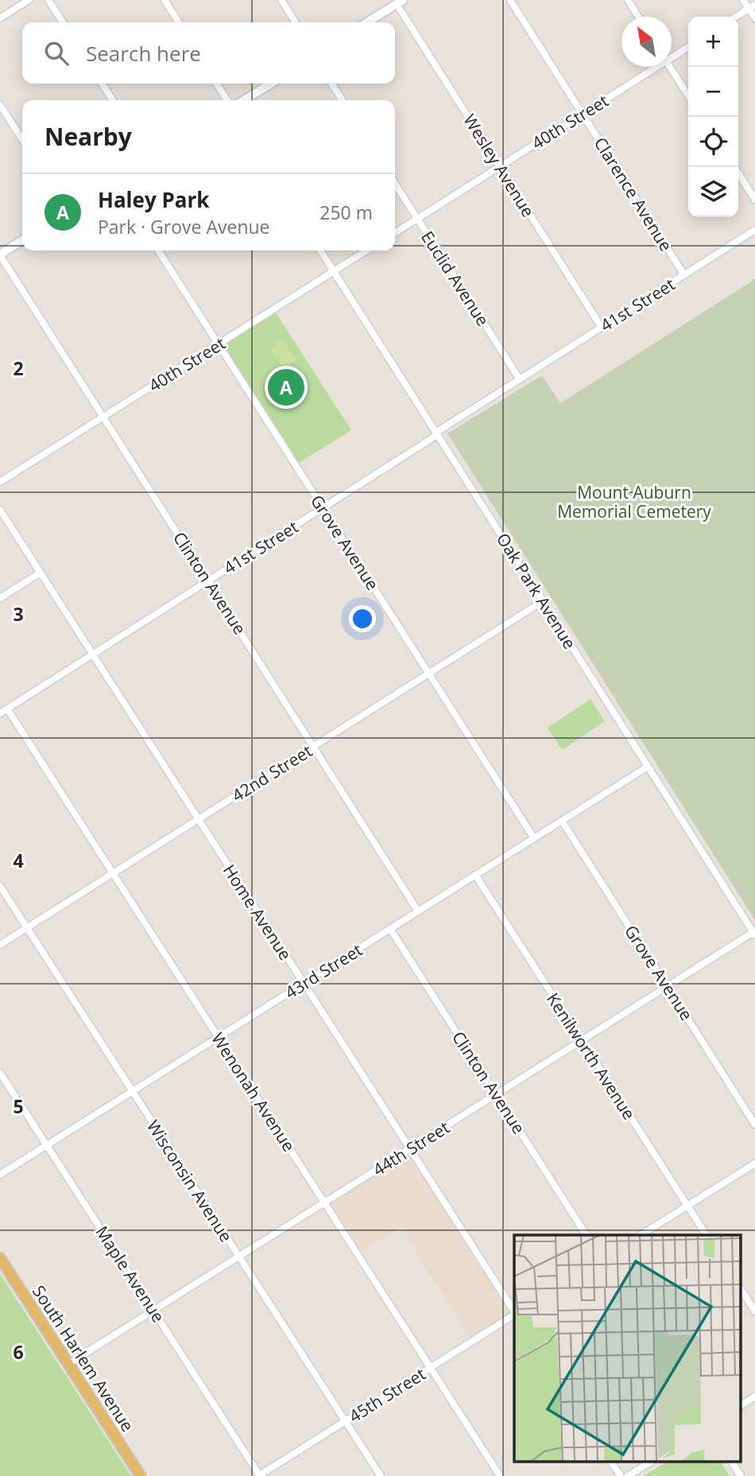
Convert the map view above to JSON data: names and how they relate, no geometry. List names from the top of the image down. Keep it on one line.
{"streets":{"main road":["South Harlem Avenue"],"street":["40th Street","Wesley Avenue","Clarence Avenue","Euclid Avenue","41st Street","Grove Avenue","Clinton Avenue","Oak Park Avenue","42nd Street","Home Avenue","43rd Street","Kenilworth Avenue","Wenonah Avenue","44th Street","Wisconsin Avenue","Maple Avenue","45th Street"]},"crossings":[["40th Street","Wesley Avenue"],["40th Street","Clarence Avenue"],["40th Street","Euclid Avenue"],["40th Street","Grove Avenue"],["40th Street","Clinton Avenue"],["40th Street","Oak Park Avenue"],["Wesley Avenue","41st Street"],["Clarence Avenue","41st Street"],["Euclid Avenue","41st Street"],["41st Street","Grove Avenue"],["41st Street","Clinton Avenue"],["41st Street","Oak Park Avenue"],["41st Street","Home Avenue"],["41st Street","Wenonah Avenue"],["Grove Avenue","42nd Street"],["Grove Avenue","43rd Street"],["Grove Avenue","44th Street"],["Clinton Avenue","42nd Street"],["Clinton Avenue","43rd Street"],["Clinton Avenue","44th Street"],["Oak Park Avenue","42nd Street"],["Oak Park Avenue","43rd Street"],["Oak Park Avenue","44th Street"],["42nd Street","Home Avenue"],["42nd Street","Wenonah Avenue"],["42nd Street","Wisconsin Avenue"],["Home Avenue","43rd Street"],["Home Avenue","44th Street"],["43rd Street","Kenilworth Avenue"],["43rd Street","Wenonah Avenue"],["43rd Street","Wisconsin Avenue"],["43rd Street","Maple Avenue"],["Kenilworth Avenue","44th Street"],["Wenonah Avenue","44th Street"],["Wenonah Avenue","45th Street"],["44th Street","Wisconsin Avenue"],["44th Street","Maple Avenue"],["44th Street","South Harlem Avenue"],["Wisconsin Avenue","45th Street"],["Maple Avenue","45th Street"]],"parks":["Mount Auburn Memorial Cemetery"],"north":"top left","page":{"map_buttons":["+","−"],"search":"Search here","heading":"Nearby","list":[{"mark":"A","name":"Haley Park","note":"Park · Grove Avenue","value":"250 m"}],"pins":"A"},"grid":{"rows":["2","3","4","5","6"]}}
